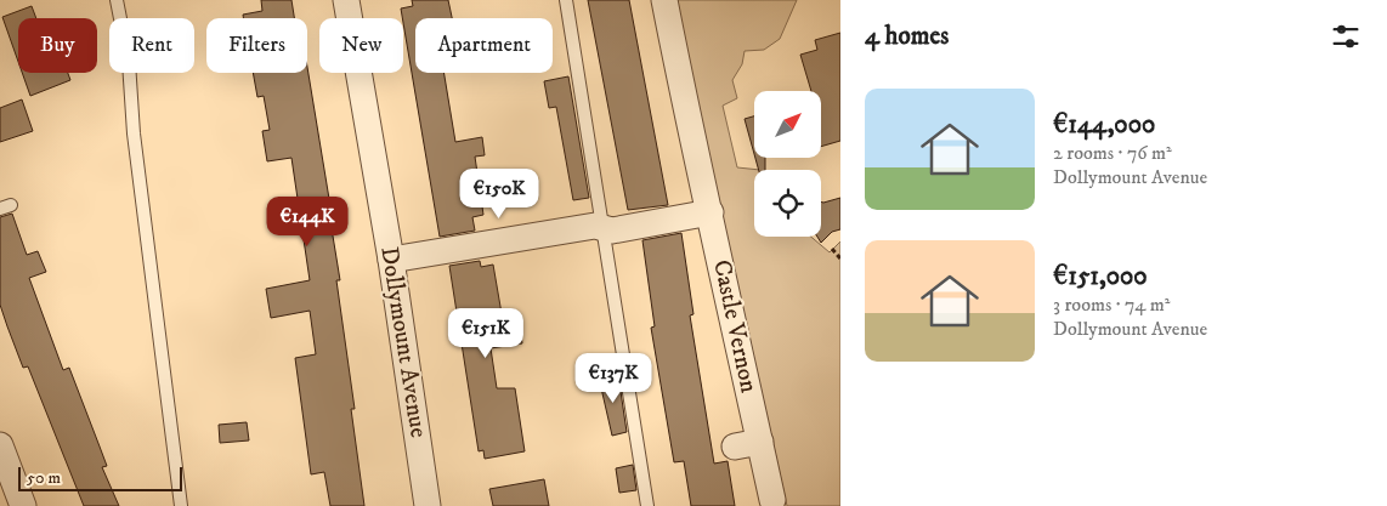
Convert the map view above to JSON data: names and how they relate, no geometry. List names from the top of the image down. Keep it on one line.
{"streets":{"street":["Castle Vernon","Dollymount Avenue"]},"scale_bar":"50 m","north":"top right","page":{"heading":"4 homes","chip":["Buy","Rent","Filters","New","Apartment"],"list":[{"name":"€144,000","note":"2 rooms · 76 m² · Dollymount Avenue"},{"name":"€151,000","note":"3 rooms · 74 m² · Dollymount Avenue"}],"price":["€150K","€144K","€151K","€137K"],"scale":"50 m"}}
